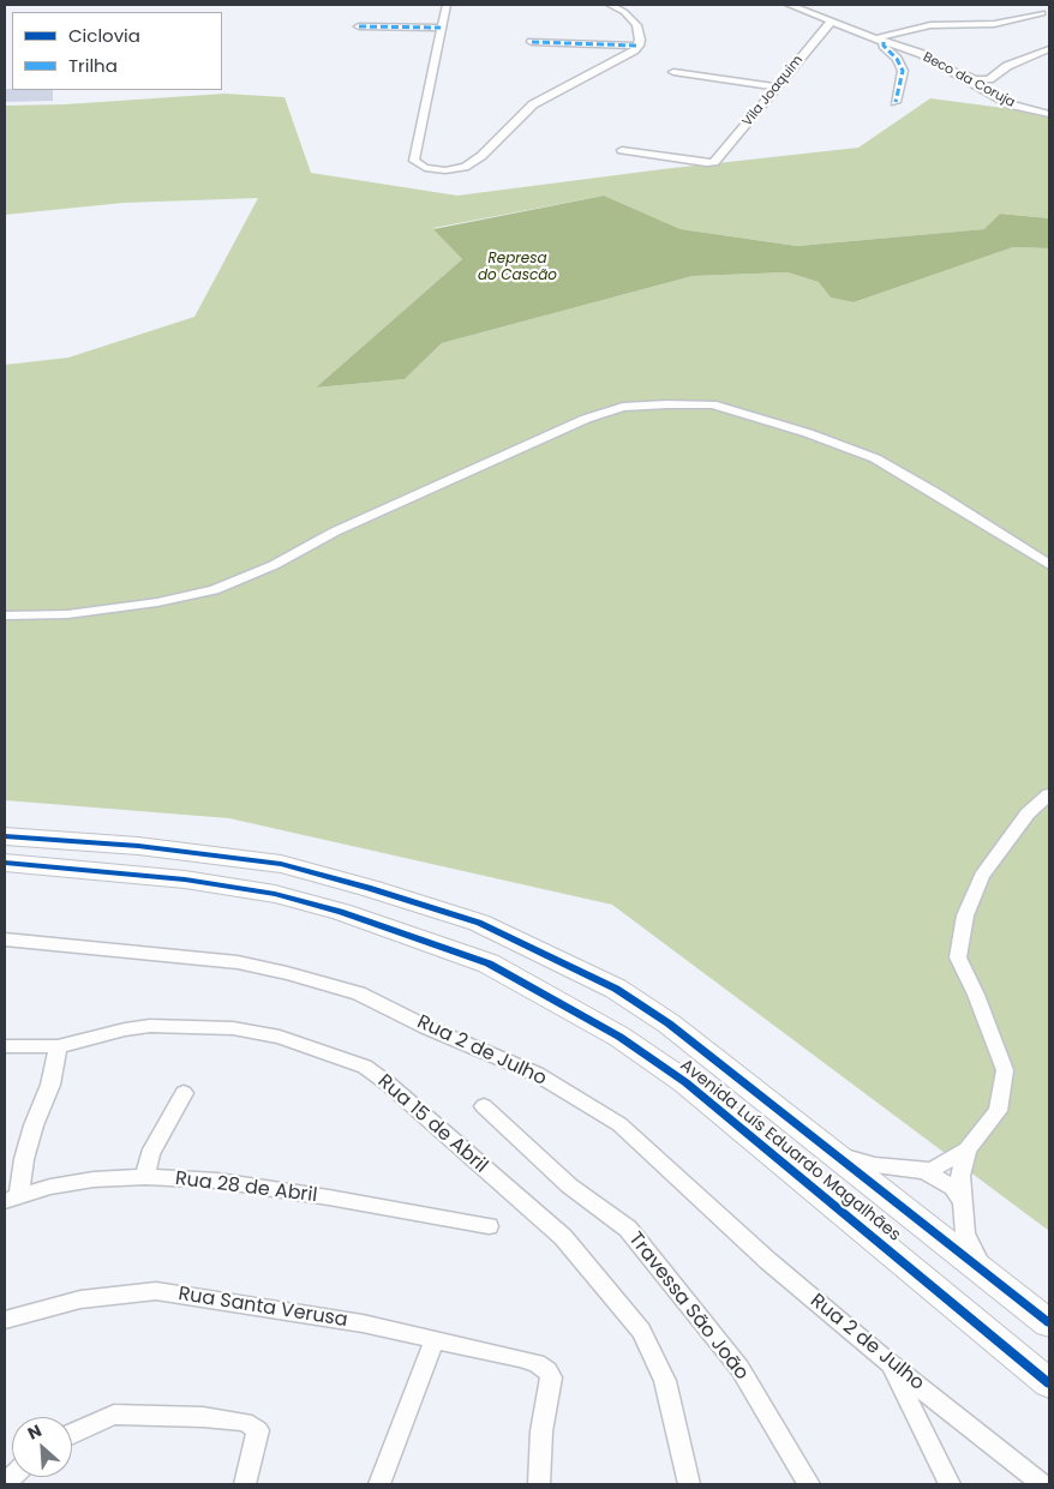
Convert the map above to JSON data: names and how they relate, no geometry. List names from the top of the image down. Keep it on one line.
{"streets":{"main road":["Avenida Luís Eduardo Magalhães"],"street":["Beco da Coruja","Vila Joaquim","Rua 2 de Julho","Rua 15 de Abril","Rua 28 de Abril","Travessa São João","Rua Santa Verusa"]},"crossings":[["Beco da Coruja","Vila Joaquim"]],"water":["Represa do Cascão"],"legend":["Ciclovia","Trilha"],"north":"top left"}
